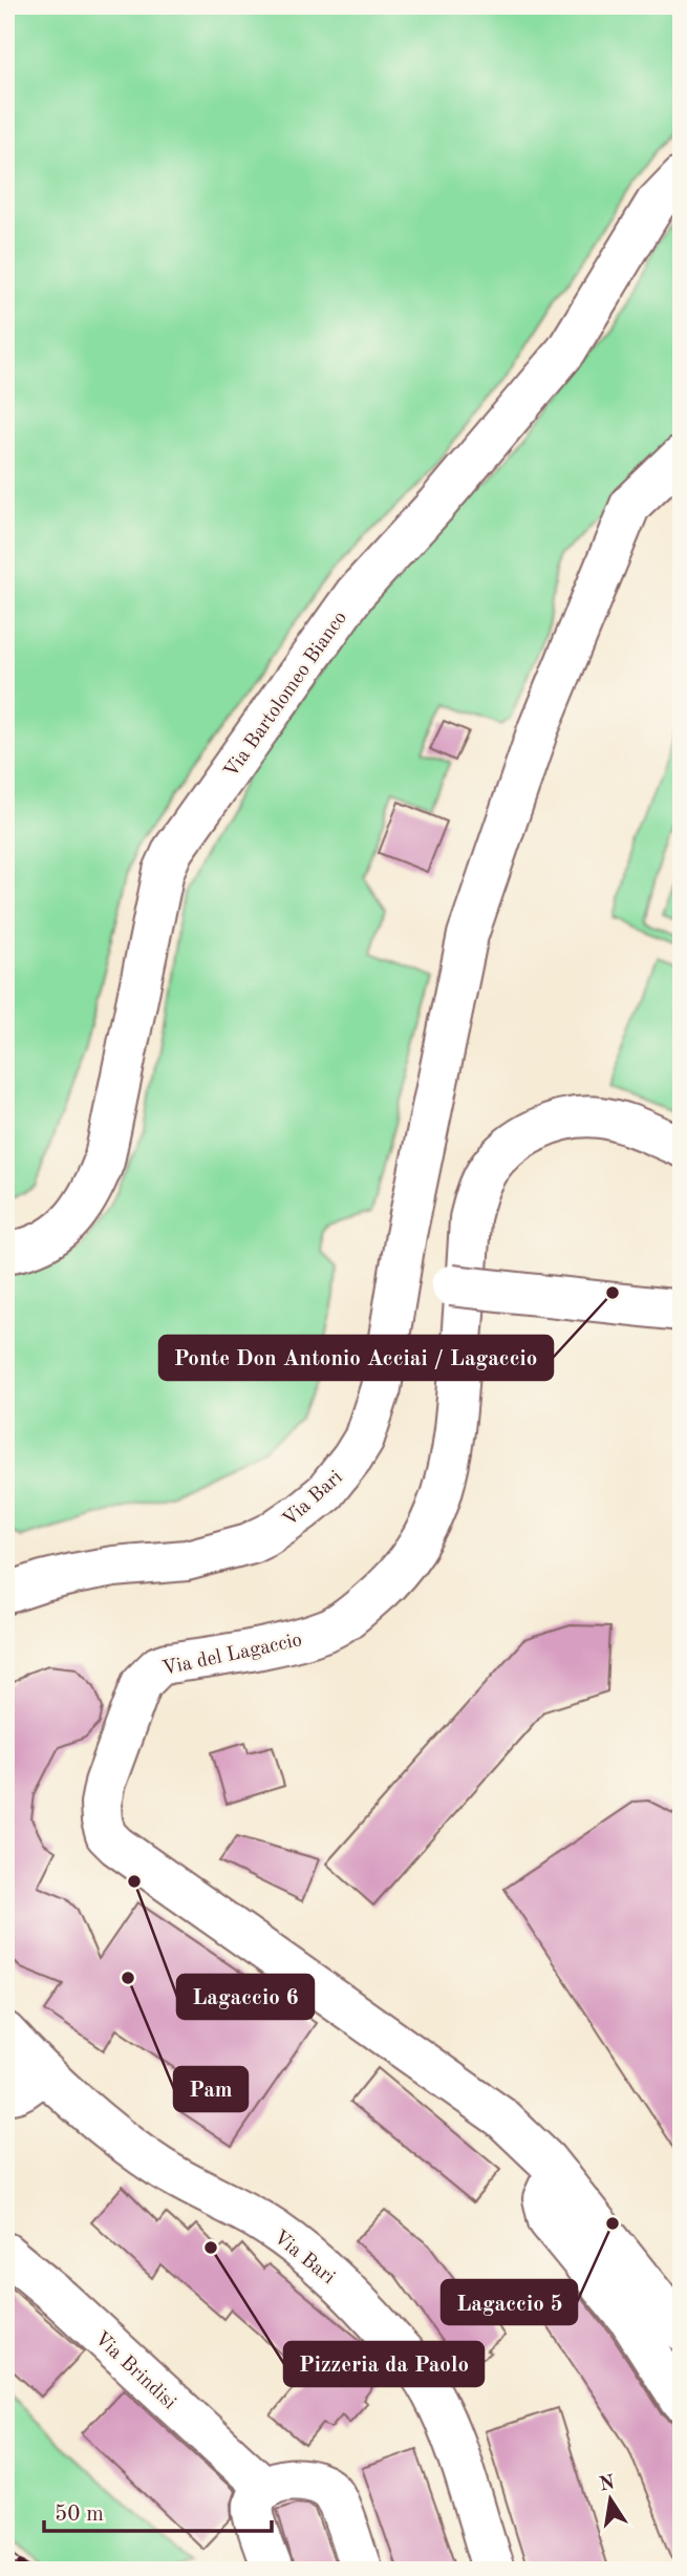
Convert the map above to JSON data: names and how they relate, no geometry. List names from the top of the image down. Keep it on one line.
{"streets":{"street":["Via Bartolomeo Bianco","Via Bari","Via del Lagaccio","Via Brindisi"]},"places":["Ponte Don Antonio Acciai / Lagaccio","Lagaccio 6","Pam","Lagaccio 5","Pizzeria da Paolo"],"scale_bar":"50 m","north":"top"}
